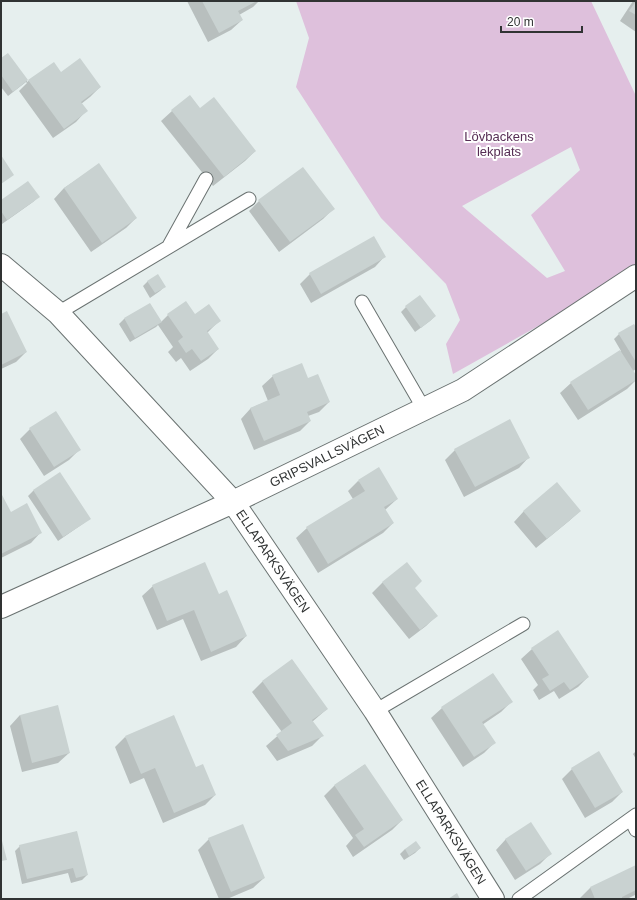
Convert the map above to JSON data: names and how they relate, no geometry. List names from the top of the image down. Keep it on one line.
{"streets":{"street":["GRIPSVALLSVÄGEN","ELLAPARKSVÄGEN"]},"crossings":[["GRIPSVALLSVÄGEN","ELLAPARKSVÄGEN"]],"parks":["Lövbackens lekplats"],"scale_bar":"20 m"}
